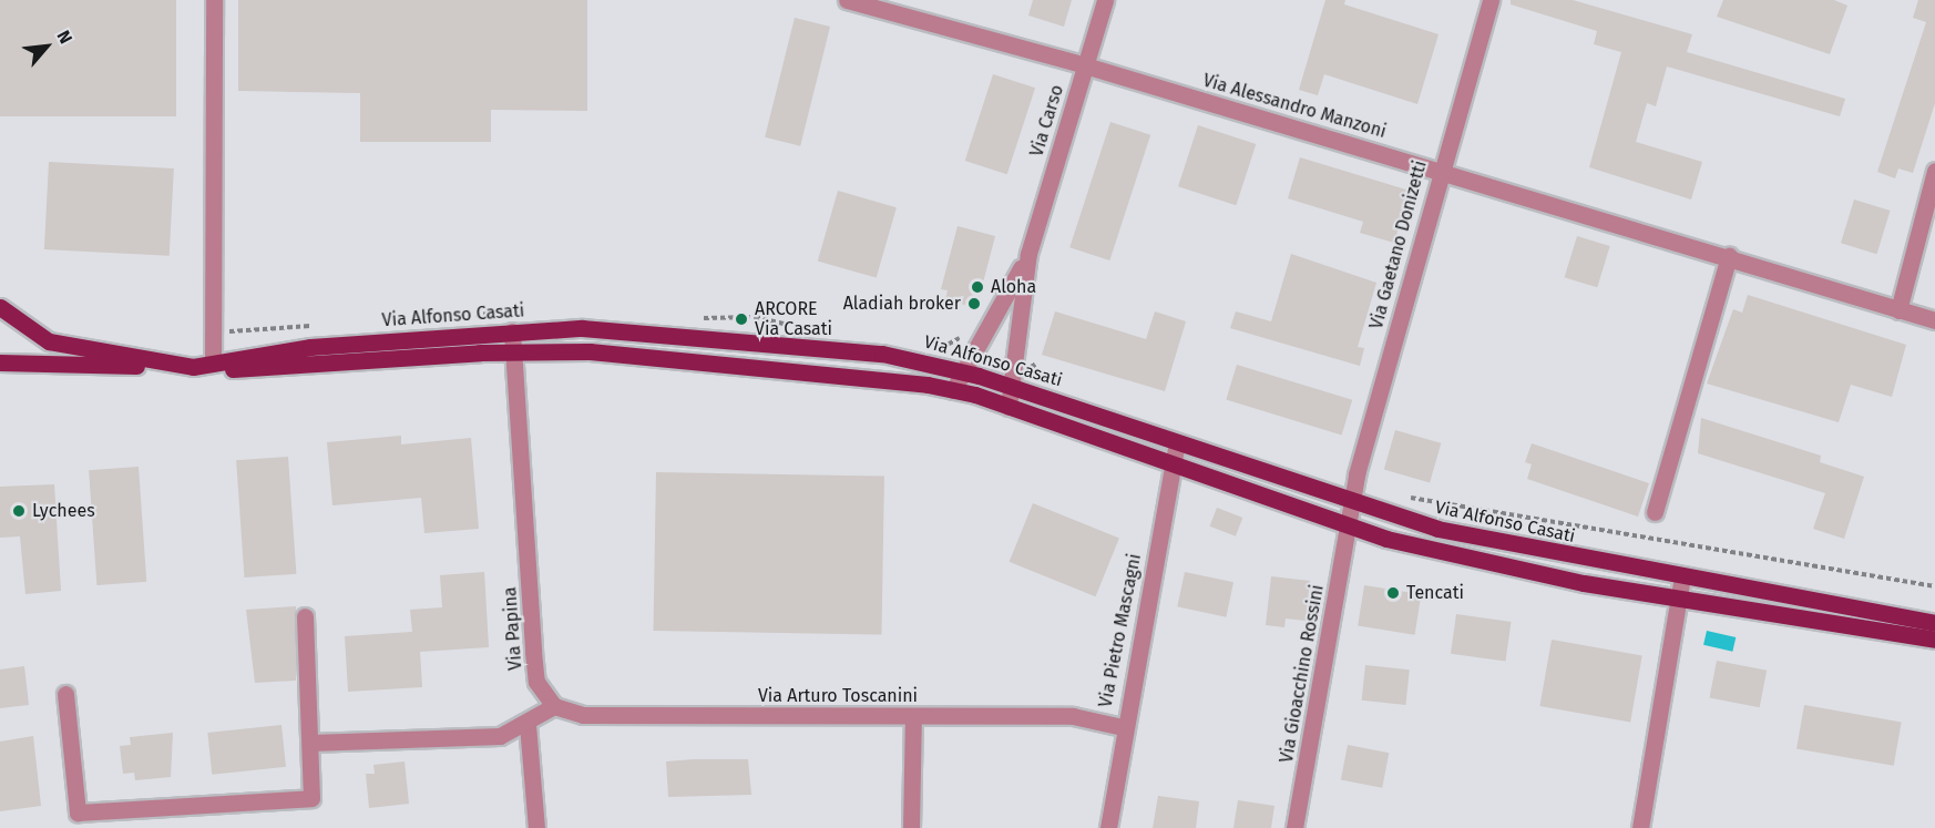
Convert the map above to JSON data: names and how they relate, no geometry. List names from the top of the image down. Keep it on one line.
{"streets":{"main road":["Via Alfonso Casati"],"street":["Via Alessandro Manzoni","Via Carso","Via Gaetano Donizetti","Via Papina","Via Pietro Mascagni","Via Gioacchino Rossini","Via Arturo Toscanini"]},"crossings":[["Via Alessandro Manzoni","Via Carso"],["Via Alessandro Manzoni","Via Gaetano Donizetti"],["Via Carso","Via Alfonso Casati"],["Via Gaetano Donizetti","Via Alfonso Casati"],["Via Gaetano Donizetti","Via Gioacchino Rossini"],["Via Alfonso Casati","Via Papina"],["Via Alfonso Casati","Via Pietro Mascagni"],["Via Alfonso Casati","Via Gioacchino Rossini"],["Via Papina","Via Arturo Toscanini"],["Via Pietro Mascagni","Via Arturo Toscanini"]],"places":["Aloha","Aladiah broker","ARCORE Via Casati","Lychees","Tencati"],"north":"top right"}
